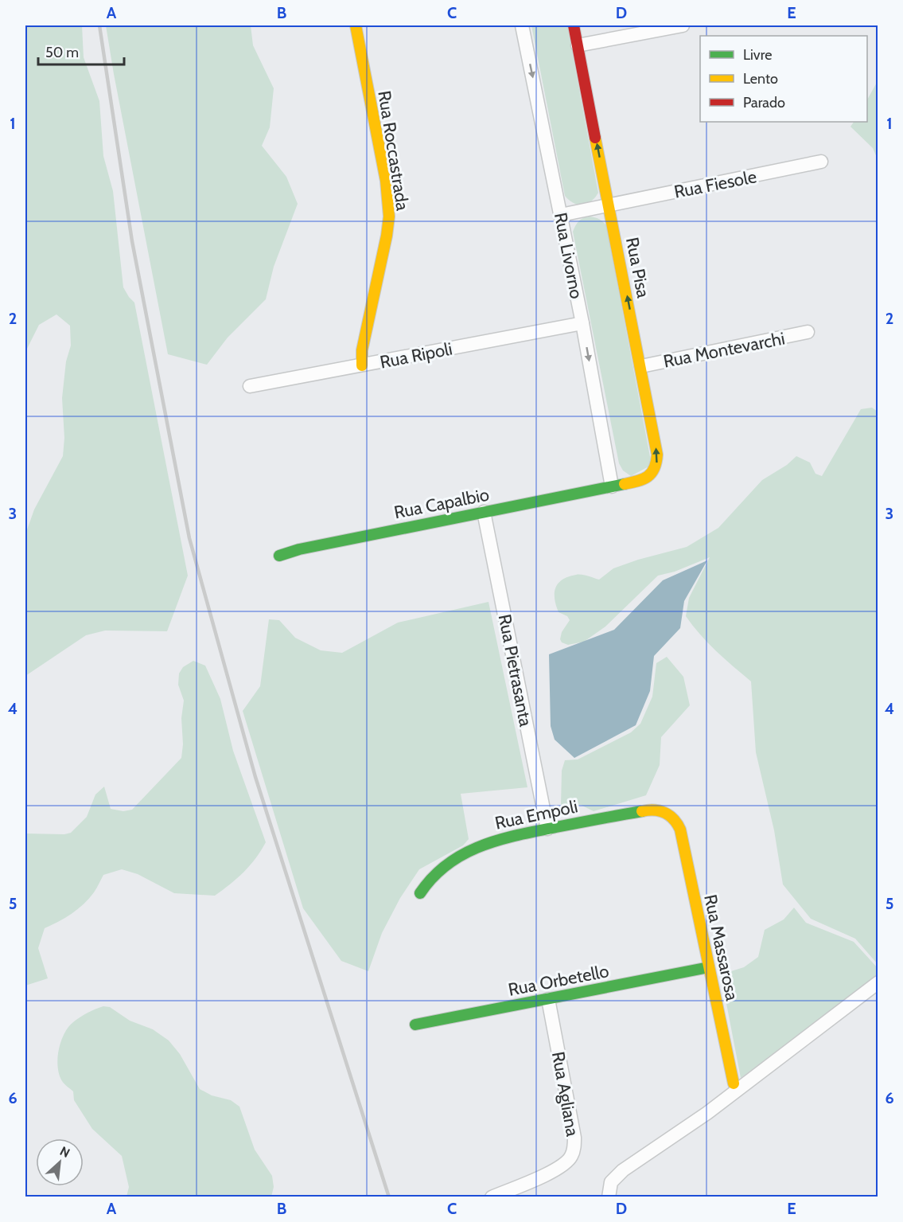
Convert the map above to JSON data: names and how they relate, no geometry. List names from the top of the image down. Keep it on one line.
{"streets":{"street":["Rua Roccastrada","Rua Fiesole","Rua Livorno","Rua Pisa","Rua Montevarchi","Rua Ripoli","Rua Capalbio","Rua Pietrasanta","Rua Empoli","Rua Massarosa","Rua Orbetello","Rua Agliana"]},"crossings":[["Rua Roccastrada","Rua Ripoli"],["Rua Fiesole","Rua Livorno"],["Rua Fiesole","Rua Pisa"],["Rua Livorno","Rua Pisa"],["Rua Livorno","Rua Ripoli"],["Rua Livorno","Rua Capalbio"],["Rua Pisa","Rua Montevarchi"],["Rua Pisa","Rua Capalbio"],["Rua Capalbio","Rua Pietrasanta"],["Rua Pietrasanta","Rua Empoli"],["Rua Empoli","Rua Massarosa"],["Rua Massarosa","Rua Orbetello"],["Rua Orbetello","Rua Agliana"]],"one_way":["Rua Livorno","Rua Pisa"],"legend":["Livre","Lento","Parado"],"scale_bar":"50 m","north":"top right","grid":{"columns":["A","B","C","D","E"],"rows":["1","2","3","4","5","6"]}}
